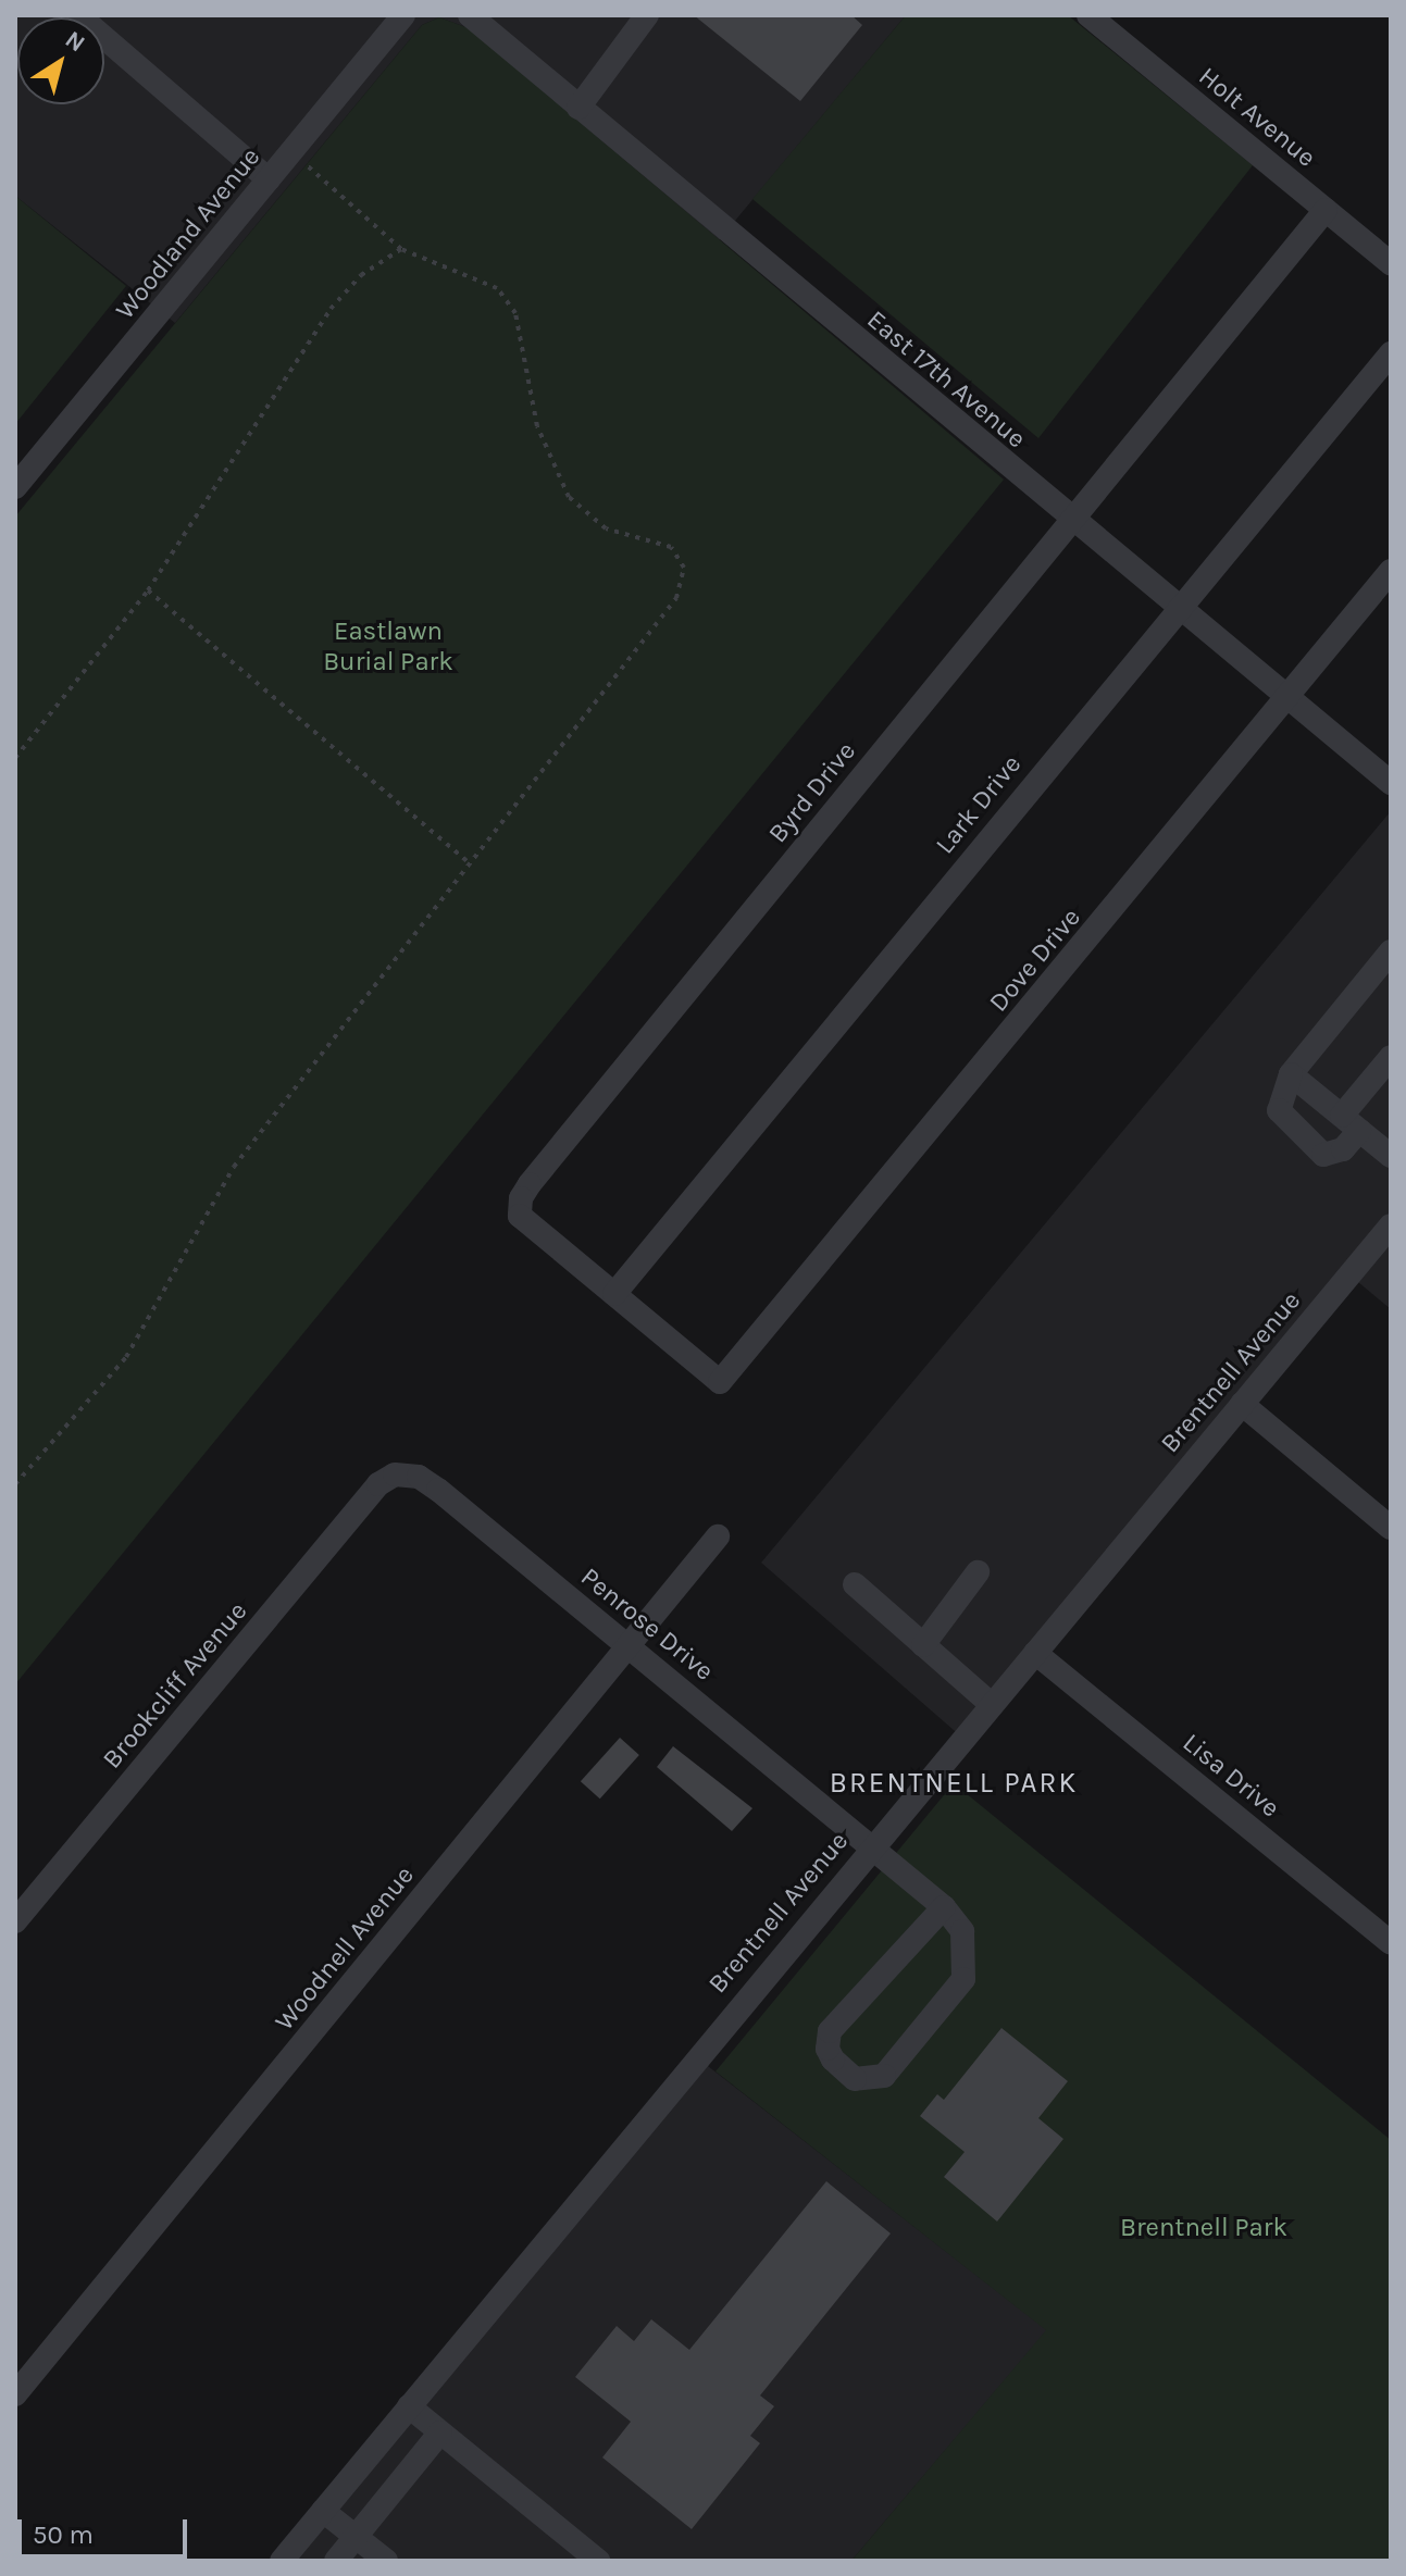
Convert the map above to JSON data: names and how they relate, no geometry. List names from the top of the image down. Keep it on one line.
{"streets":{"street":["Holt Avenue","Woodland Avenue","East 17th Avenue","Byrd Drive","Lark Drive","Dove Drive","Brentnell Avenue","Penrose Drive","Brookcliff Avenue","Lisa Drive","Woodnell Avenue"]},"crossings":[["Holt Avenue","Byrd Drive"],["East 17th Avenue","Byrd Drive"],["East 17th Avenue","Lark Drive"],["East 17th Avenue","Dove Drive"],["Byrd Drive","Lark Drive"],["Byrd Drive","Dove Drive"],["Brentnell Avenue","Penrose Drive"],["Brentnell Avenue","Lisa Drive"],["Penrose Drive","Brookcliff Avenue"],["Penrose Drive","Woodnell Avenue"]],"districts":["BRENTNELL PARK"],"parks":["Eastlawn Burial Park","Brentnell Park"],"scale_bar":"50 m","north":"top right"}
